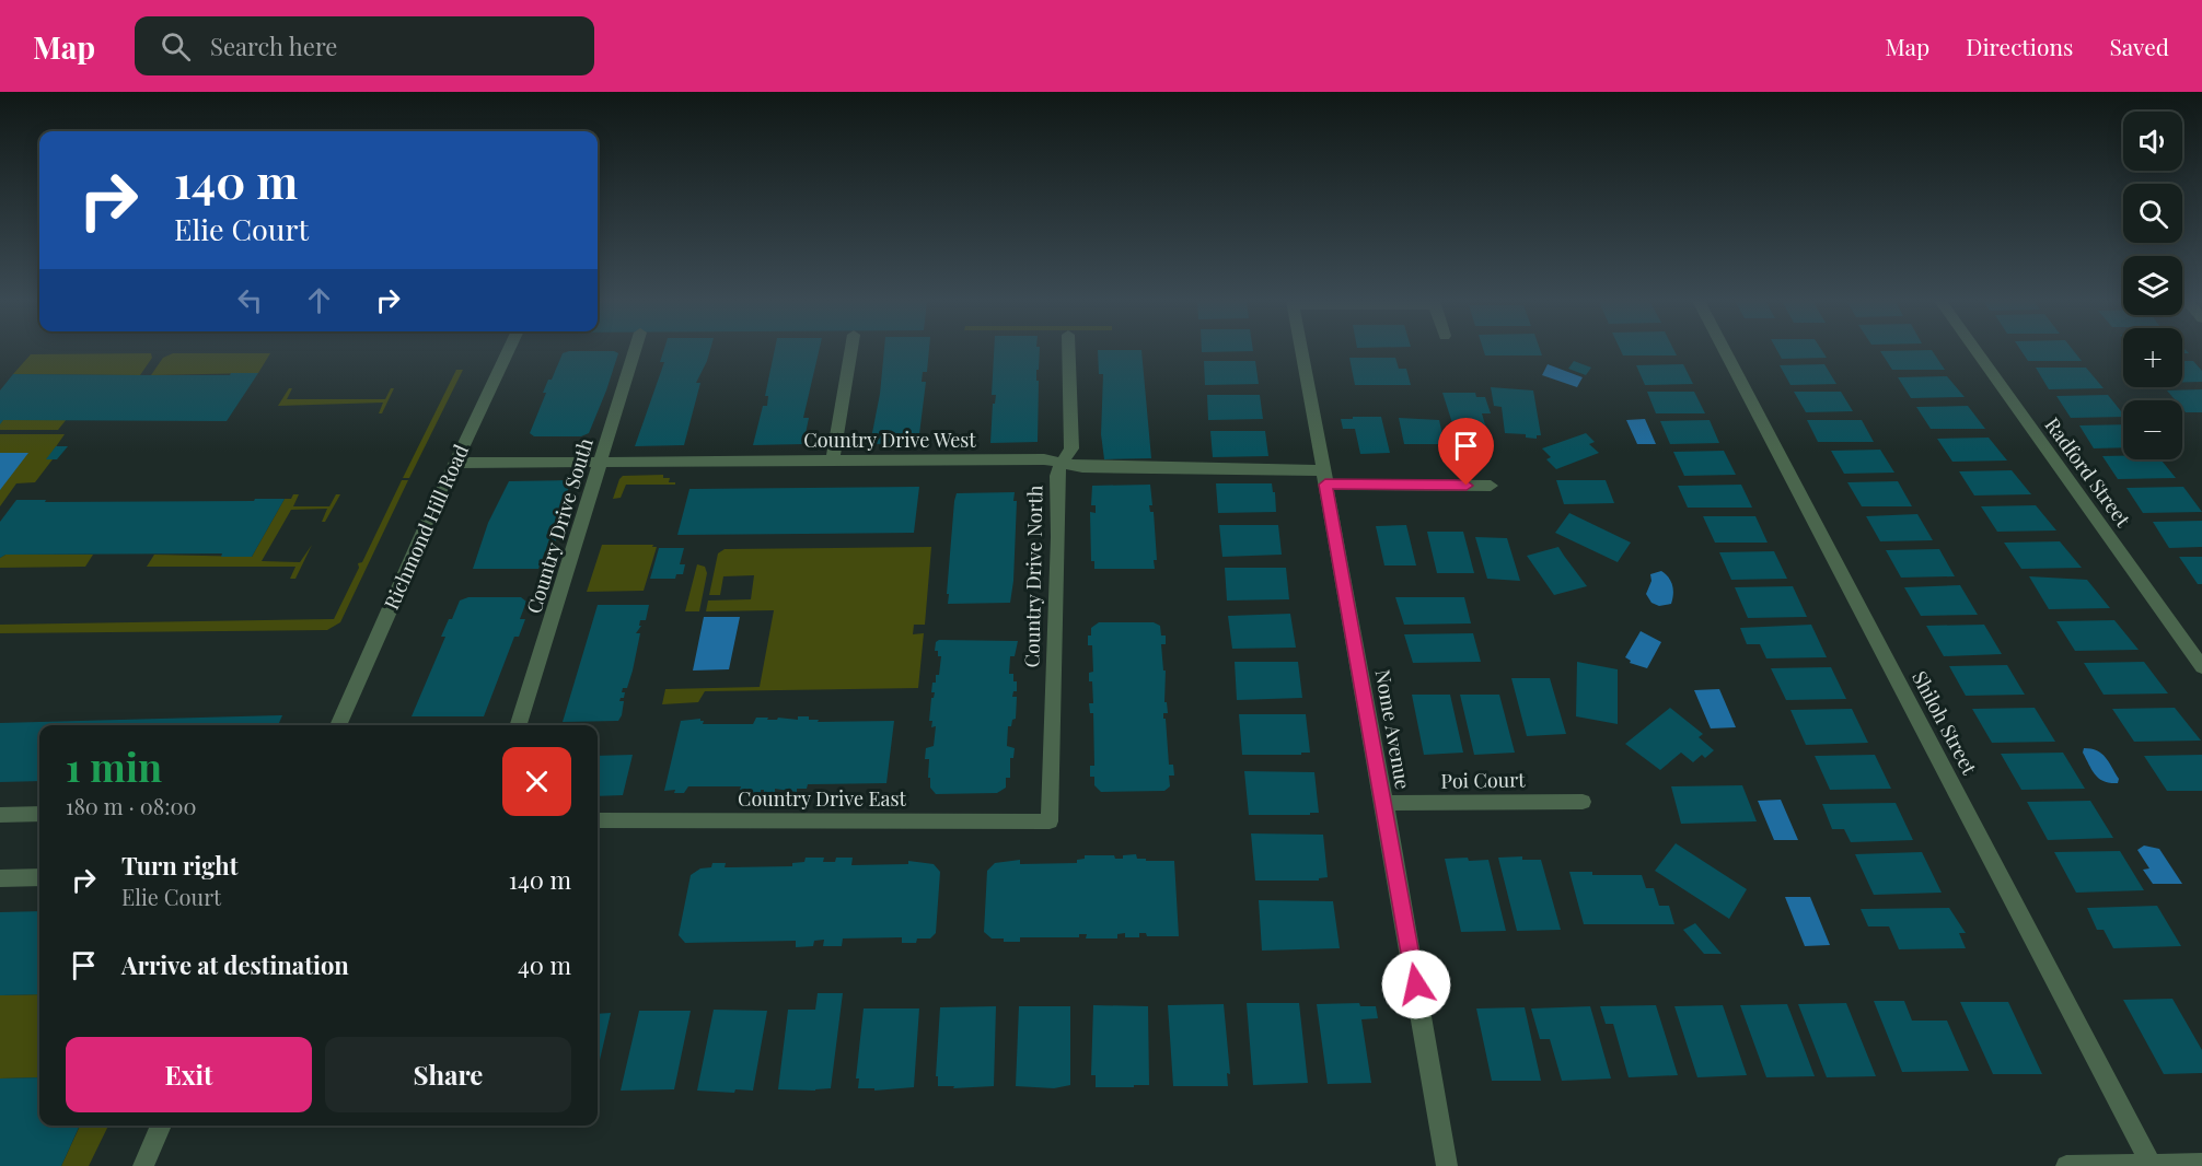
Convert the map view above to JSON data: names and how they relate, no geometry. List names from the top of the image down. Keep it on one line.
{"streets":{"street":["Country Drive West","Radford Street","Country Drive South","Richmond Hill Road","Country Drive North","Shiloh Street","Nome Avenue","Poi Court","Country Drive East"]},"crossings":[["Country Drive West","Country Drive South"],["Country Drive West","Richmond Hill Road"],["Country Drive West","Country Drive North"],["Country Drive West","Nome Avenue"],["Country Drive North","Country Drive East"],["Nome Avenue","Poi Court"]],"page":{"header":"Map","search":"Search here","nav":["Map","Directions","Saved"],"map_buttons":["+","−"],"turn":["140 m","Elie Court"],"heading":["1 min","180 m · 08:00"],"list":[{"name":"Turn right","note":"Elie Court","value":"140 m"},{"name":"Arrive at destination","value":"40 m"}],"buttons":["Exit","Share"]}}
